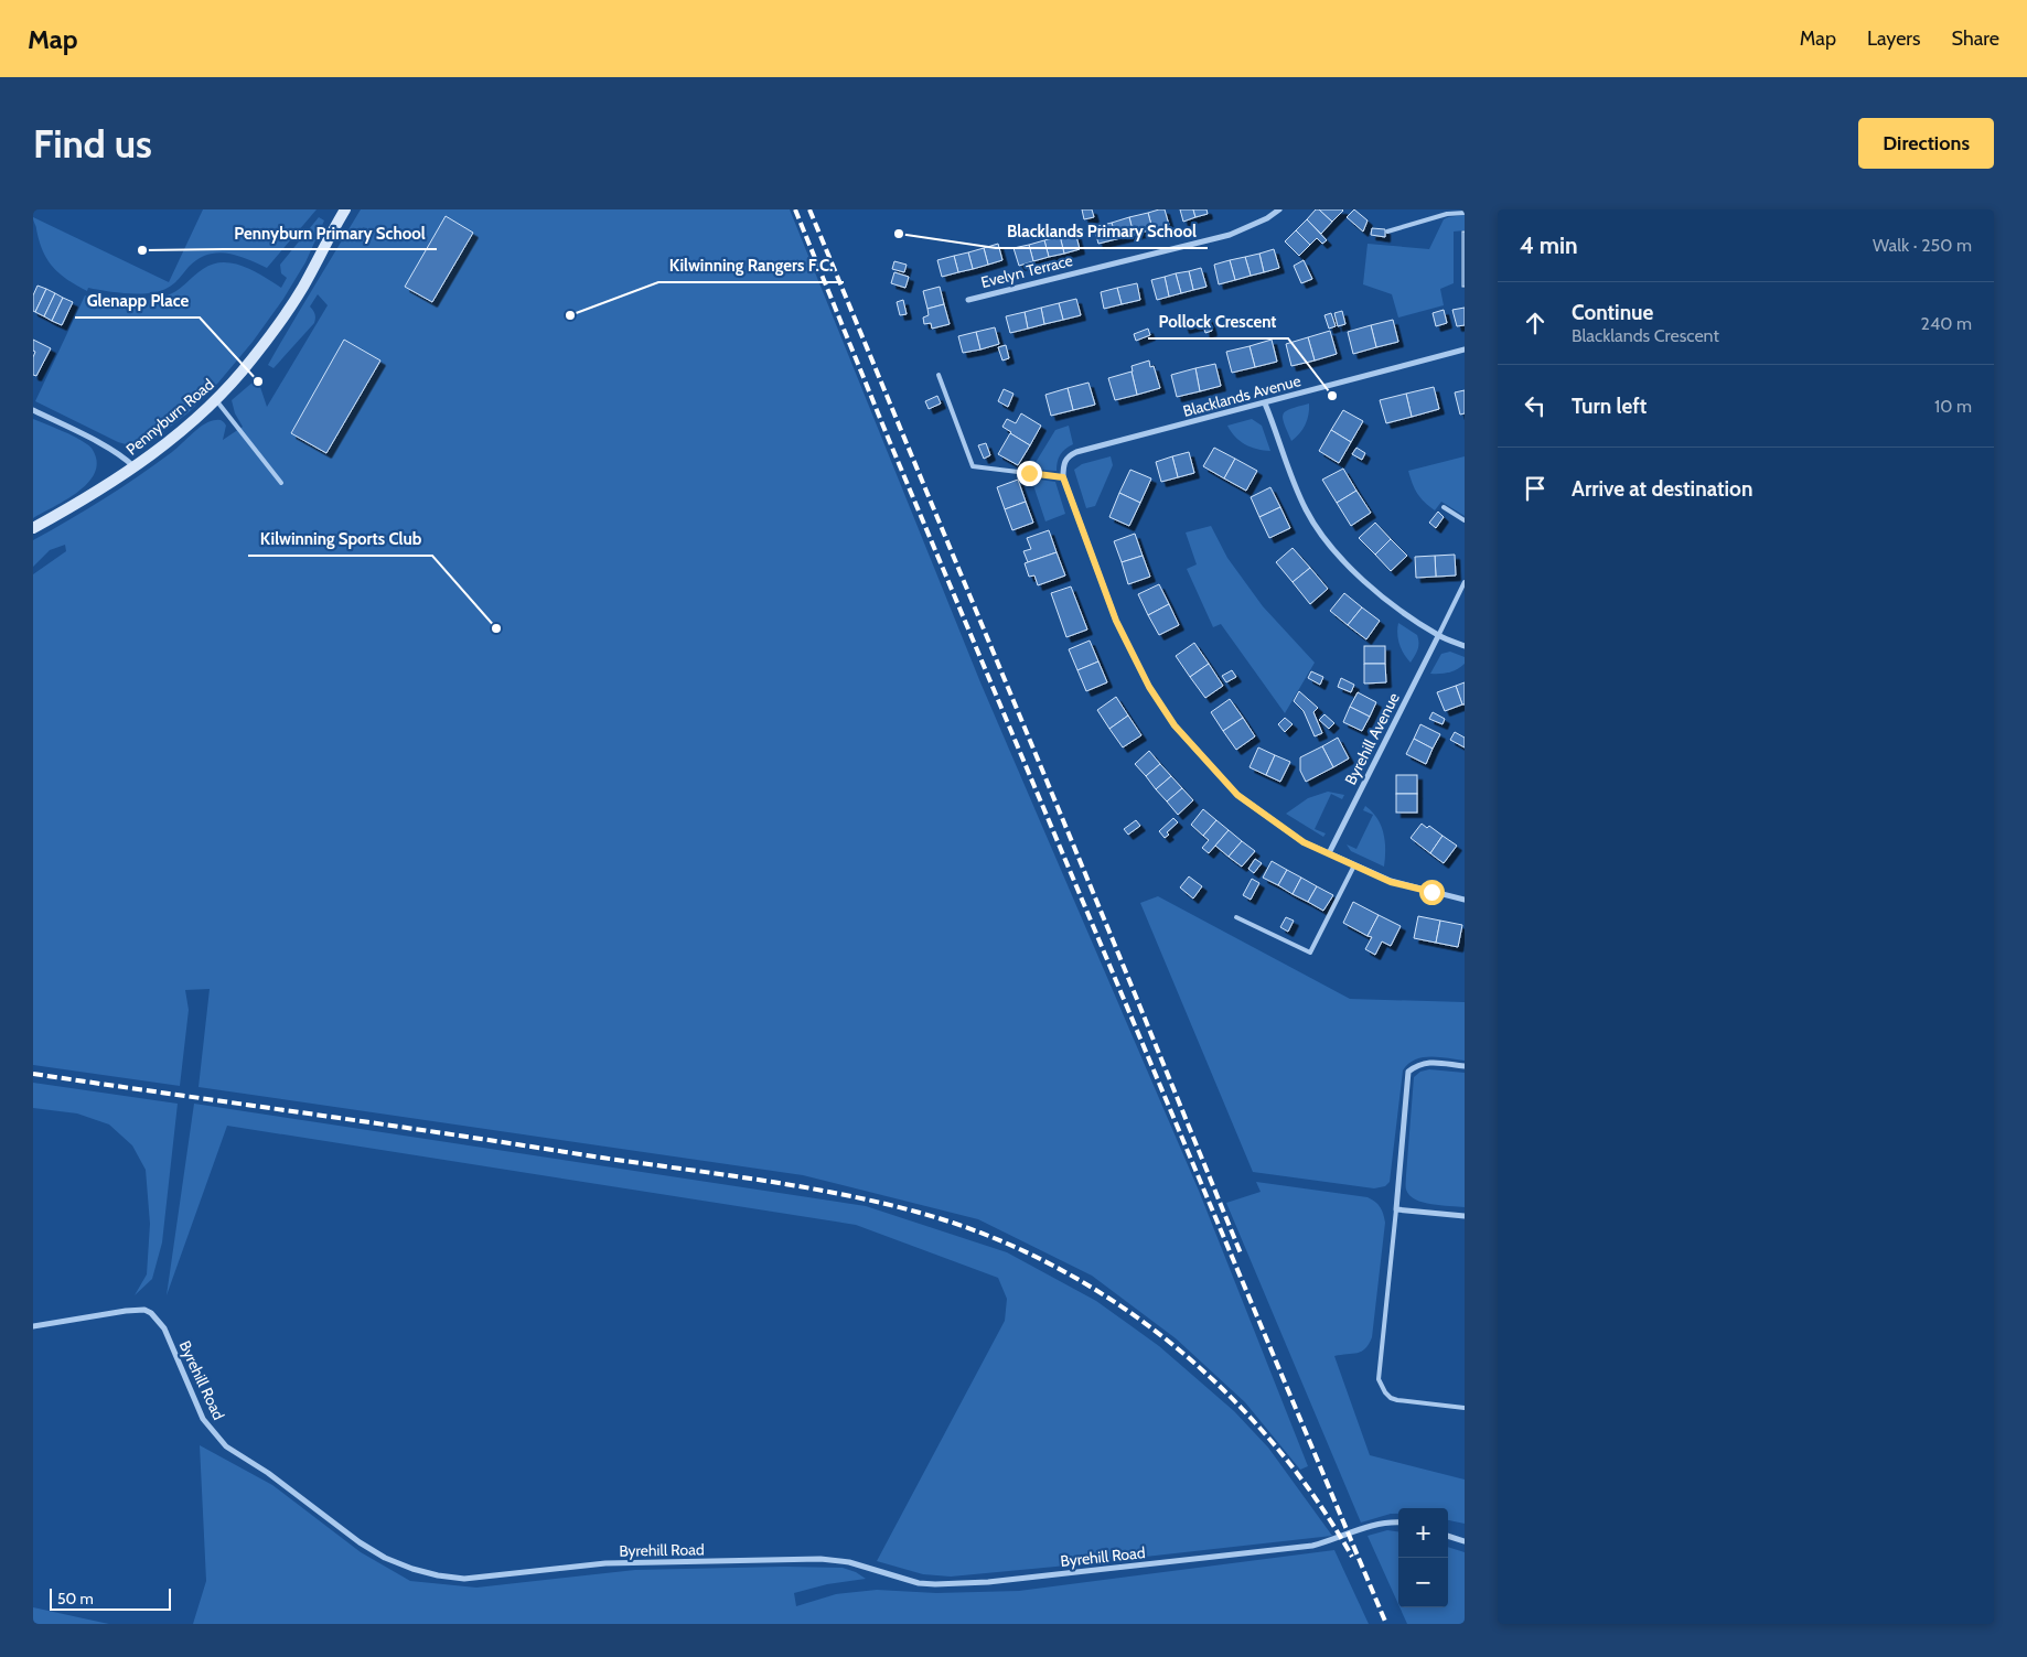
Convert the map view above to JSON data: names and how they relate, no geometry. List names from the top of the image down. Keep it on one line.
{"streets":{"street":["Evelyn Terrace","Blacklands Avenue","Pennyburn Road","Byrehill Avenue","Byrehill Road"]},"places":["Blacklands Primary School","Pennyburn Primary School","Kilwinning Rangers F.C.","Glenapp Place","Pollock Crescent","Kilwinning Sports Club"],"scale_bar":"50 m","page":{"header":"Map","nav":["Map","Layers","Share"],"buttons":"Directions","title":"Find us","heading":["4 min","Walk · 250 m"],"list":[["Continue","Blacklands Crescent","240 m"],["Turn left","10 m"],"Arrive at destination"],"map_buttons":["+","−"],"scale":"50 m"}}
